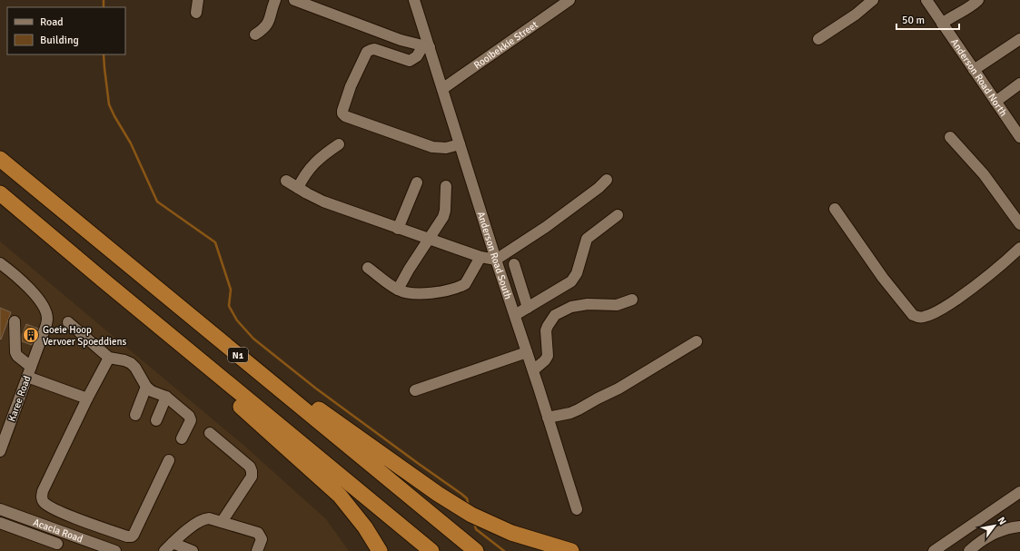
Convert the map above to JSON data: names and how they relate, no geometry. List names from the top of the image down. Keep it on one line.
{"streets":{"highway":["N1"],"street":["Rooibekkie Street","Anderson Road North","Anderson Road South","Karee Road","Acacia Road"]},"crossings":[["Rooibekkie Street","Anderson Road South"]],"places":{"building":["Goeie Hoop Vervoer Spoeddiens"]},"legend":["Road","Building"],"scale_bar":"50 m","north":"top right"}
